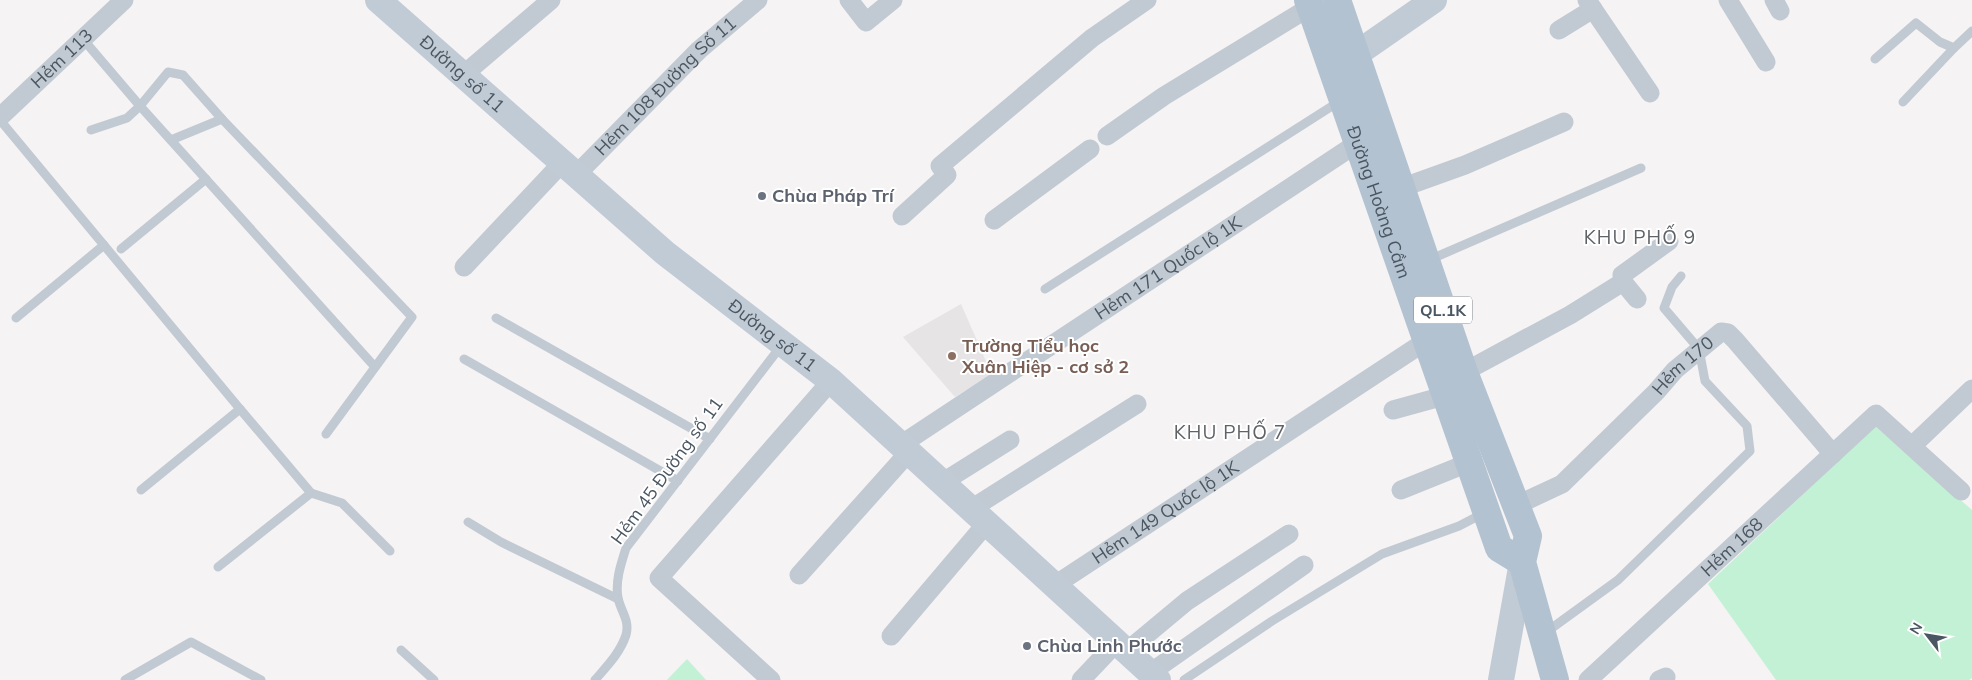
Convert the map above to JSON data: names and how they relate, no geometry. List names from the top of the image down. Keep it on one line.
{"streets":{"main road":["Đường số 11","Đường Hoàng Cầm","QL.1K"],"street":["Hẻm 113","Hẻm 108 Đường Số 11","Hẻm 171 Quốc lộ 1K","Hẻm 170","Hẻm 149 Quốc lộ 1K","Hẻm 168"],"lane":["Hẻm 45 Đường số 11"]},"crossings":[["Đường số 11","Hẻm 108 Đường Số 11"],["Đường số 11","Hẻm 171 Quốc lộ 1K"],["Đường số 11","Hẻm 45 Đường số 11"],["Đường số 11","Hẻm 149 Quốc lộ 1K"],["Đường Hoàng Cầm","Hẻm 171 Quốc lộ 1K"],["Đường Hoàng Cầm","Hẻm 170"],["Đường Hoàng Cầm","Hẻm 149 Quốc lộ 1K"],["Hẻm 170","Hẻm 168"]],"districts":["KHU PHỐ 9","KHU PHỐ 7"],"places":["Chùa Pháp Trí","Trường Tiểu học Xuân Hiệp - cơ sở 2","Chùa Linh Phước"],"north":"top left"}
